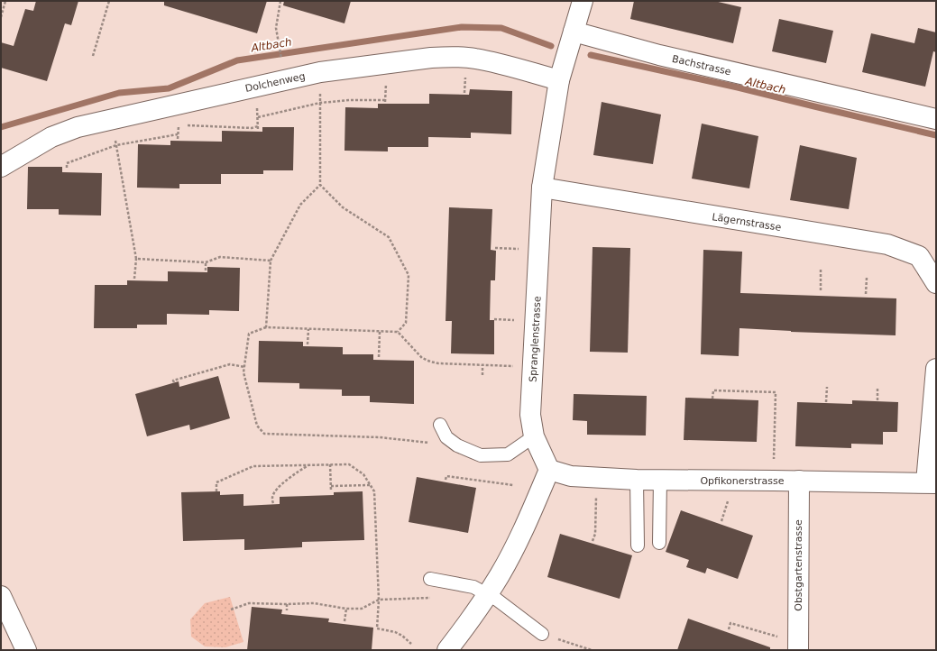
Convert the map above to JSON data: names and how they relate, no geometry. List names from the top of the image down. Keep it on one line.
{"streets":{"street":["Bachstrasse","Dolchenweg","Lägernstrasse","Spranglenstrasse","Opfikonerstrasse","Obstgartenstrasse"]},"crossings":[["Bachstrasse","Spranglenstrasse"],["Dolchenweg","Spranglenstrasse"],["Lägernstrasse","Spranglenstrasse"],["Spranglenstrasse","Opfikonerstrasse"],["Opfikonerstrasse","Obstgartenstrasse"]],"water":["Altbach"]}
